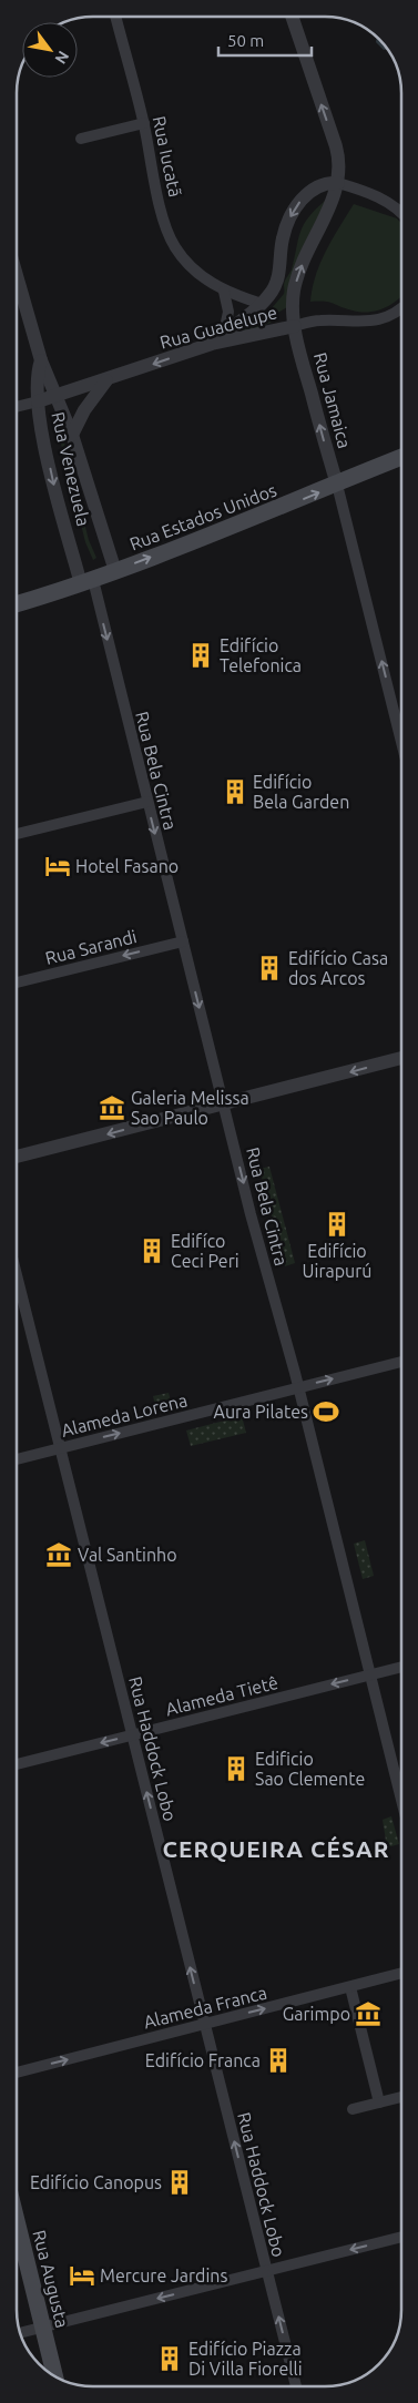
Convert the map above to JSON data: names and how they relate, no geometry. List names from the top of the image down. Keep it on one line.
{"streets":{"main road":["Rua Estados Unidos","Rua Augusta"],"street":["Rua Iucatã","Rua Guadelupe","Rua Jamaica","Rua Venezuela","Rua Bela Cintra","Rua Sarandi","Alameda Lorena","Alameda Tietê","Rua Haddock Lobo","Alameda Franca"]},"crossings":[["Rua Guadelupe","Rua Jamaica"],["Rua Guadelupe","Rua Venezuela"],["Rua Jamaica","Rua Estados Unidos"],["Rua Venezuela","Rua Estados Unidos"],["Rua Venezuela","Rua Bela Cintra"],["Rua Estados Unidos","Rua Bela Cintra"],["Rua Bela Cintra","Rua Sarandi"],["Rua Bela Cintra","Alameda Lorena"],["Rua Bela Cintra","Alameda Tietê"],["Alameda Lorena","Rua Haddock Lobo"],["Alameda Tietê","Rua Haddock Lobo"],["Rua Haddock Lobo","Alameda Franca"]],"one_way":["Rua Jamaica","Rua Estados Unidos","Rua Bela Cintra","Rua Sarandi","Alameda Lorena","Alameda Tietê","Rua Haddock Lobo","Alameda Franca"],"districts":["CERQUEIRA CÉSAR"],"places":{"building":["Edifício Telefonica","Edifício Bela Garden","Edifício Casa dos Arcos","Edifício Uirapurú","Edifíco Ceci Peri","Edificio Sao Clemente","Edifício Franca","Edifício Canopus","Edifício Piazza Di Villa Fiorelli"],"hotel":["Hotel Fasano","Mercure Jardins"],"museum":["Galeria Melissa Sao Paulo","Val Santinho","Garimpo"],"sports":["Aura Pilates"]},"scale_bar":"50 m","north":"bottom right"}
